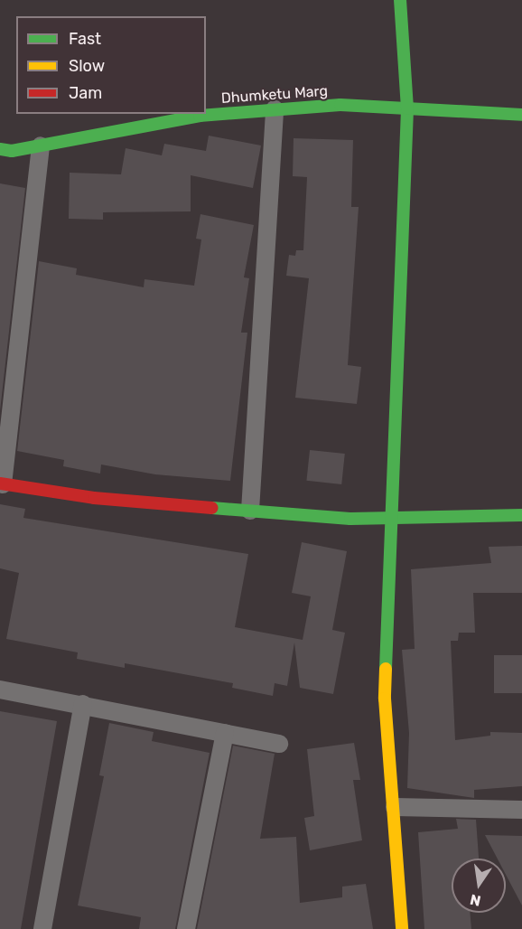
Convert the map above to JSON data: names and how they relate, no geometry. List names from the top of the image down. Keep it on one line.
{"streets":{"street":["Dhumketu Marg"]},"legend":["Fast","Slow","Jam"],"north":"bottom"}
